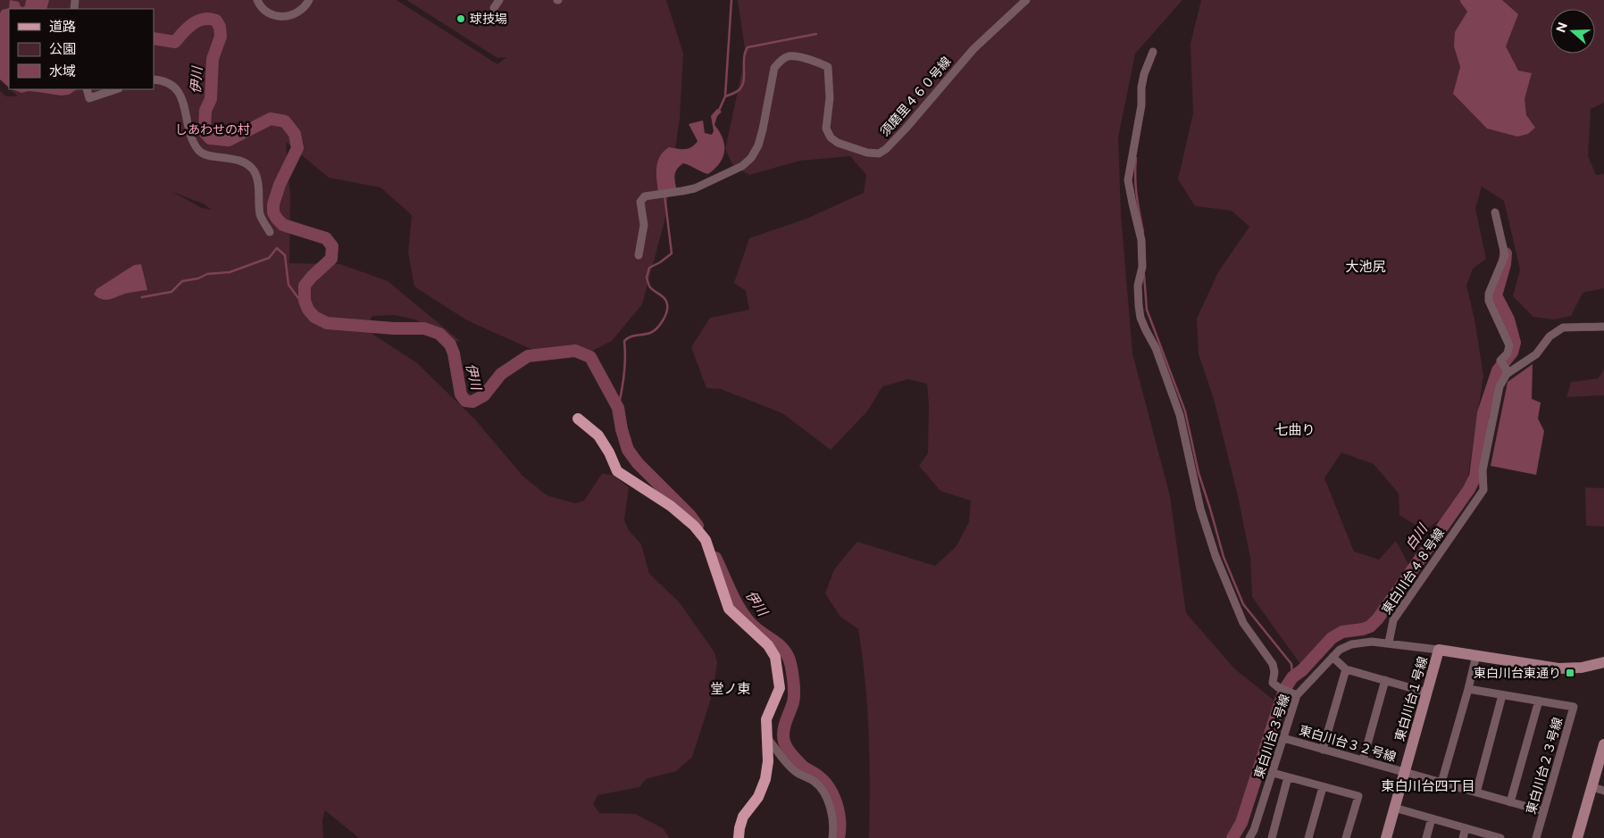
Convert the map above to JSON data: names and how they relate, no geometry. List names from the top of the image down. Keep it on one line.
{"streets":{"street":["須磨里４６０号線","東白川台４８号線","東白川台１号線","東白川台３号線","東白川台３２号線","東白川台２３号線"]},"crossings":[["東白川台４８号線","東白川台３号線"],["東白川台１号線","東白川台３号線"],["東白川台１号線","東白川台３２号線"],["東白川台３号線","東白川台３２号線"],["東白川台３２号線","東白川台２３号線"]],"districts":["大池尻","七曲り","堂ノ東","東白川台四丁目"],"water":["伊川","白川"],"parks":["しあわせの村"],"places":{"other":["球技場"],"transit":["東白川台東通り"]},"legend":["道路","公園","水域"],"north":"left"}
